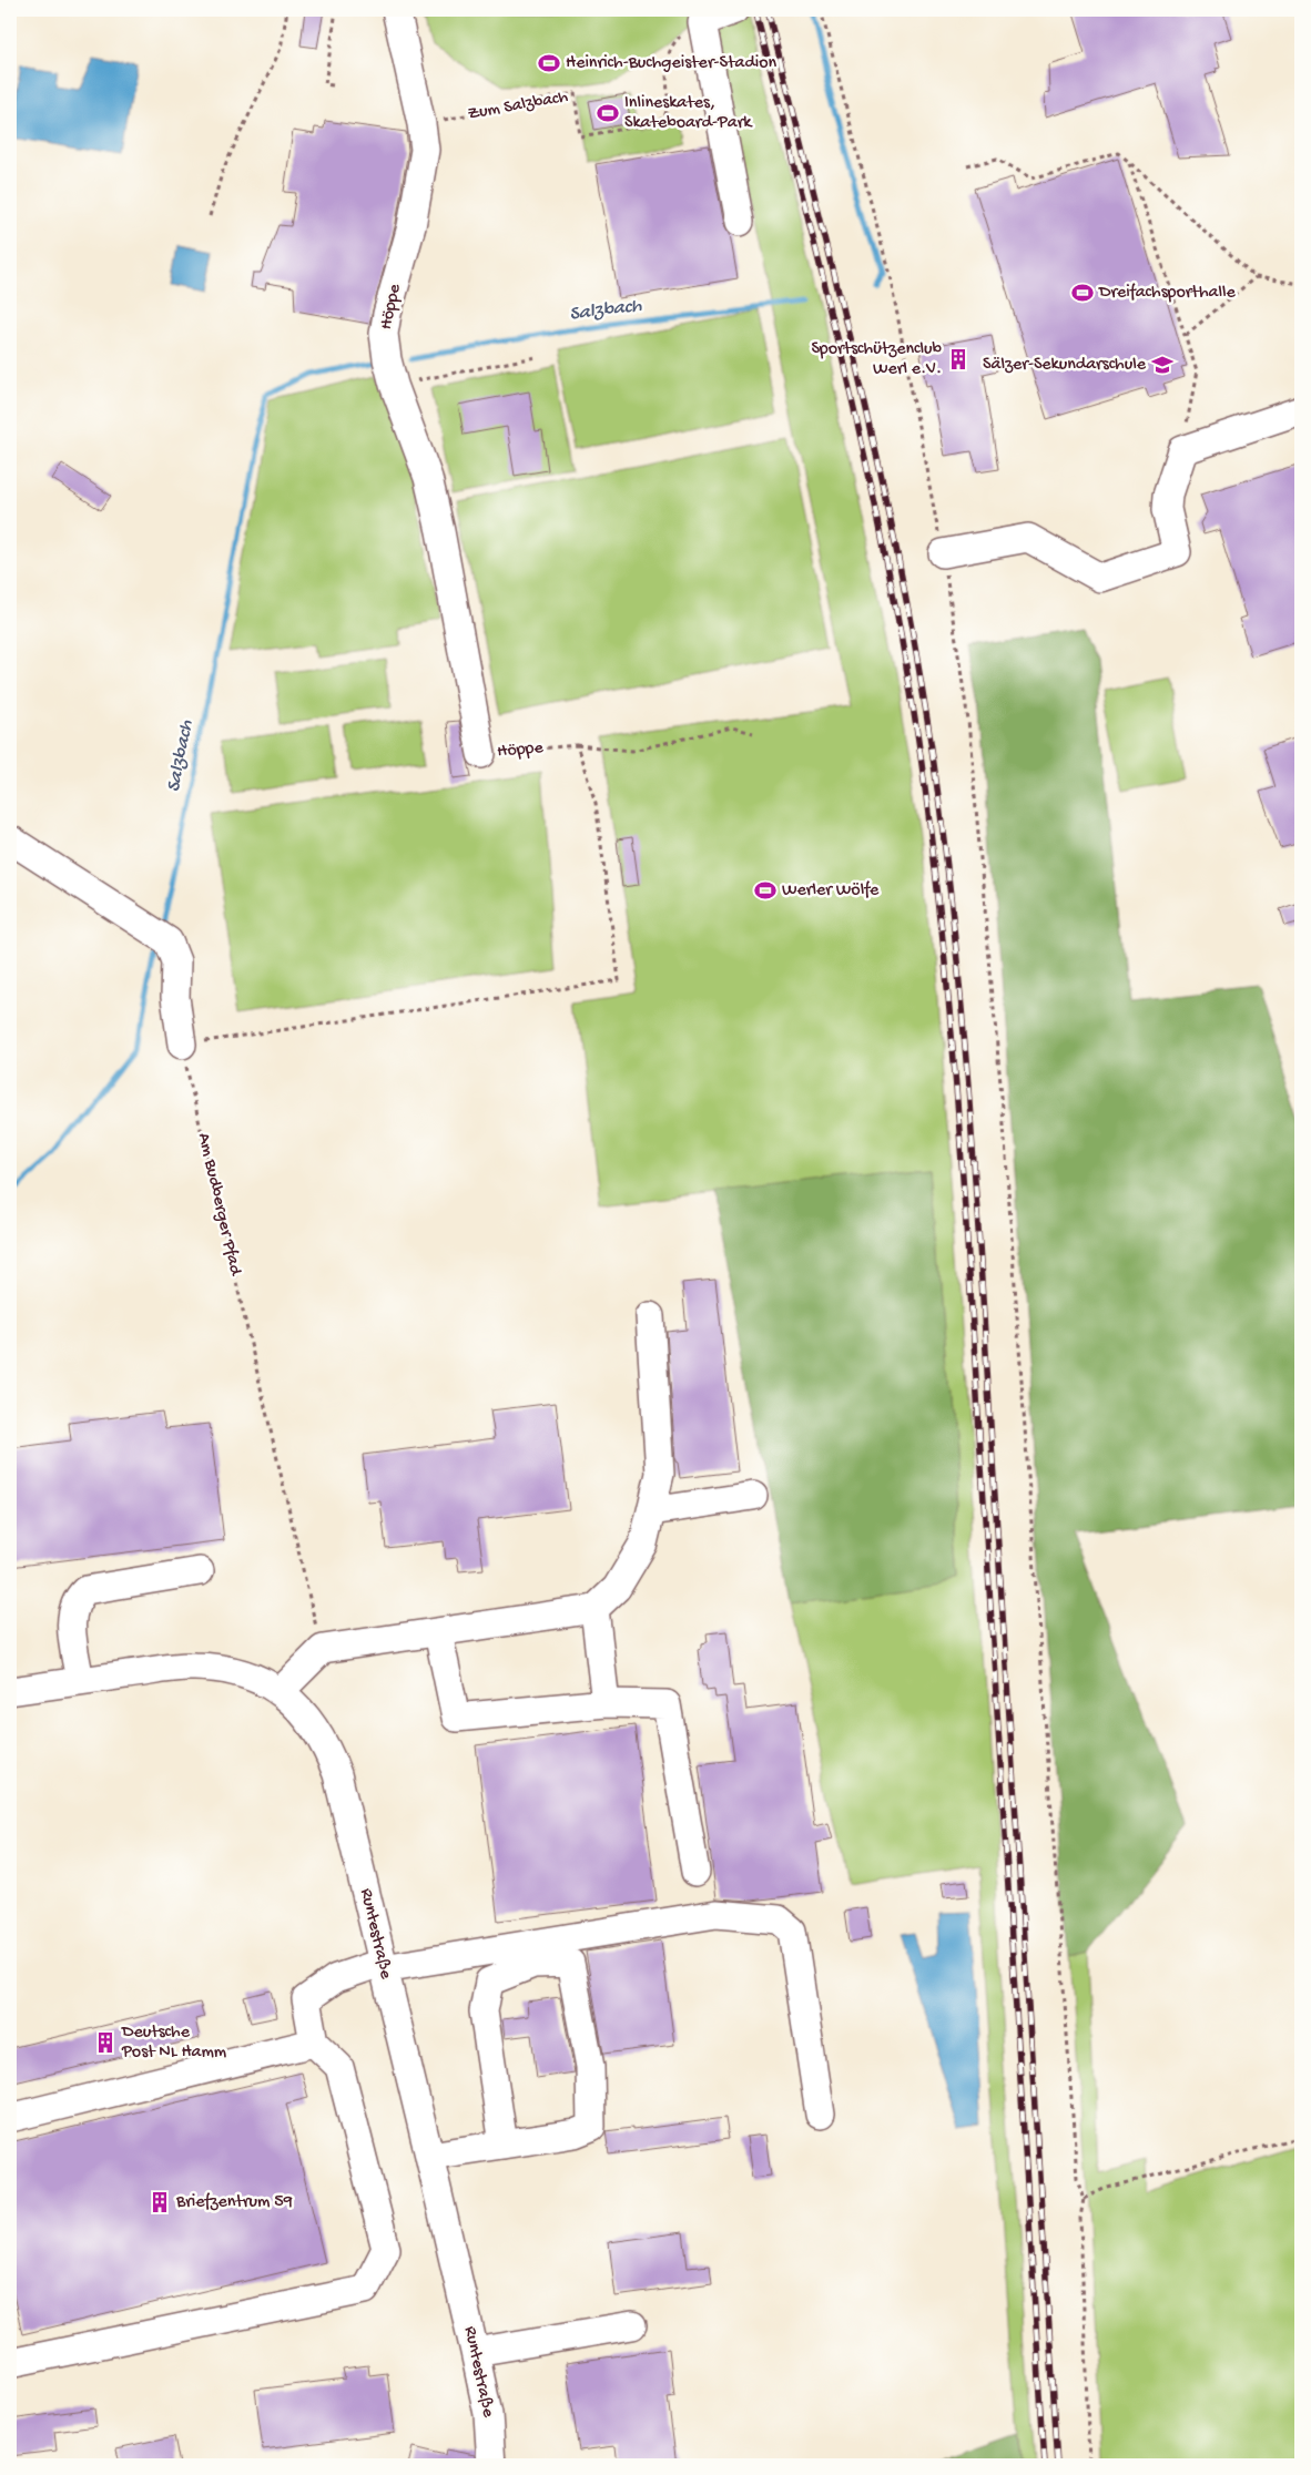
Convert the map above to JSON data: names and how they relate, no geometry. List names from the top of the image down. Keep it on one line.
{"streets":{"street":["Höppe","Runtestraße"],"path":["Zum Salzbach","Am Budberger Pfad"]},"crossings":[["Zum Salzbach","Höppe"]],"water":["Salzbach"],"places":{"sports":["Heinrich-Buchgeister-Stadion","Inlineskates, Skateboard-Park","Dreifachsporthalle","Werler Wölfe"],"building":["Sportschützenclub Werl e.V.","Deutsche Post NL Hamm","Briefzentrum 59"],"school or university":["Sälzer-Sekundarschule"]}}
